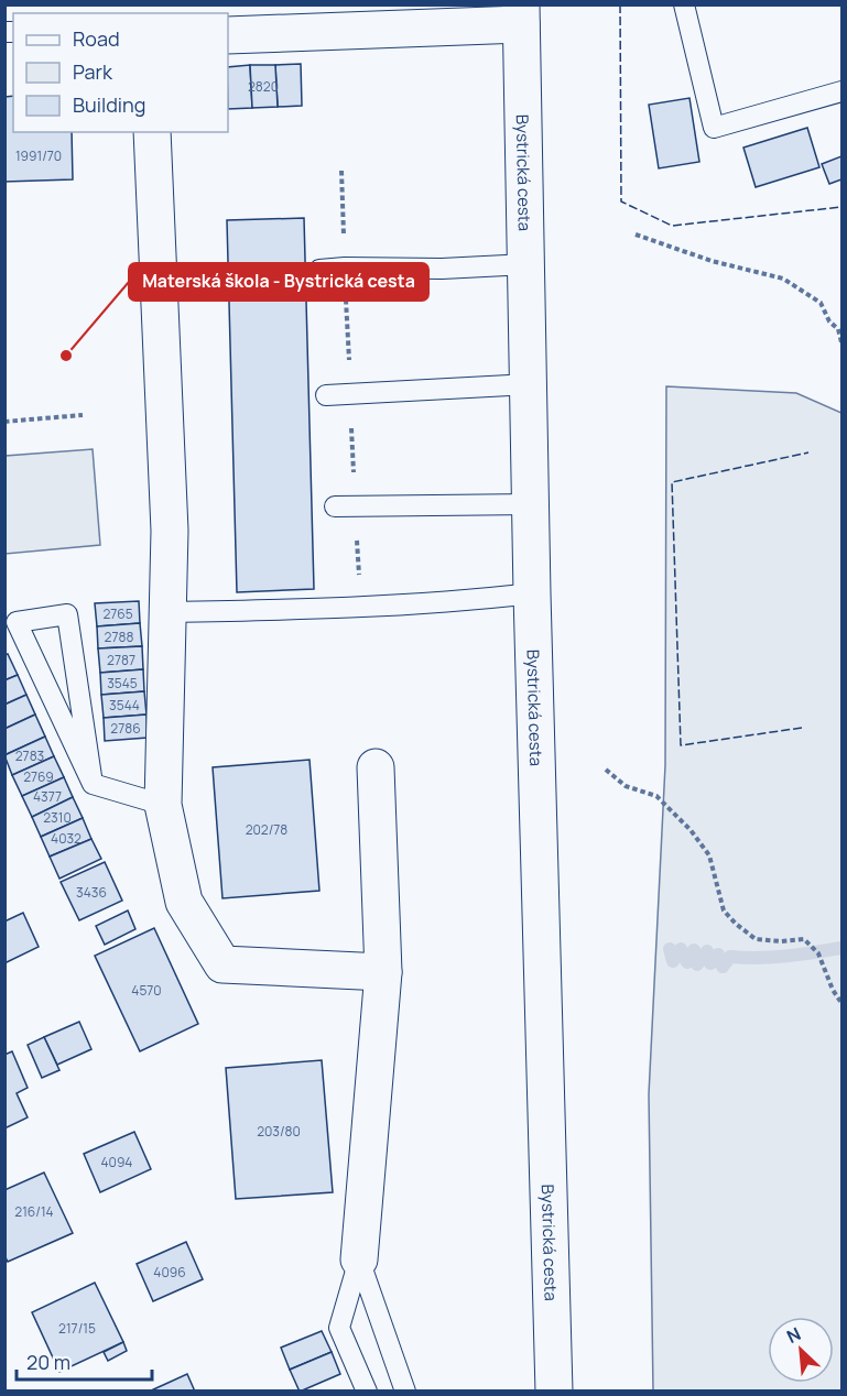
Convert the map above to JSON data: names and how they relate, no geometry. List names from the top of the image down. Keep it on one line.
{"streets":{"street":["Bystrická cesta"]},"places":["Materská škola - Bystrická cesta"],"house_numbers":["2820","1991/70","2765","2788","2787","3545","3544","2786","2783","2769","4377","2310","202/78","4032","3436","4570","203/80","4094","216/14","4096","217/15"],"legend":["Road","Park","Building"],"scale_bar":"20 m","north":"top left"}
